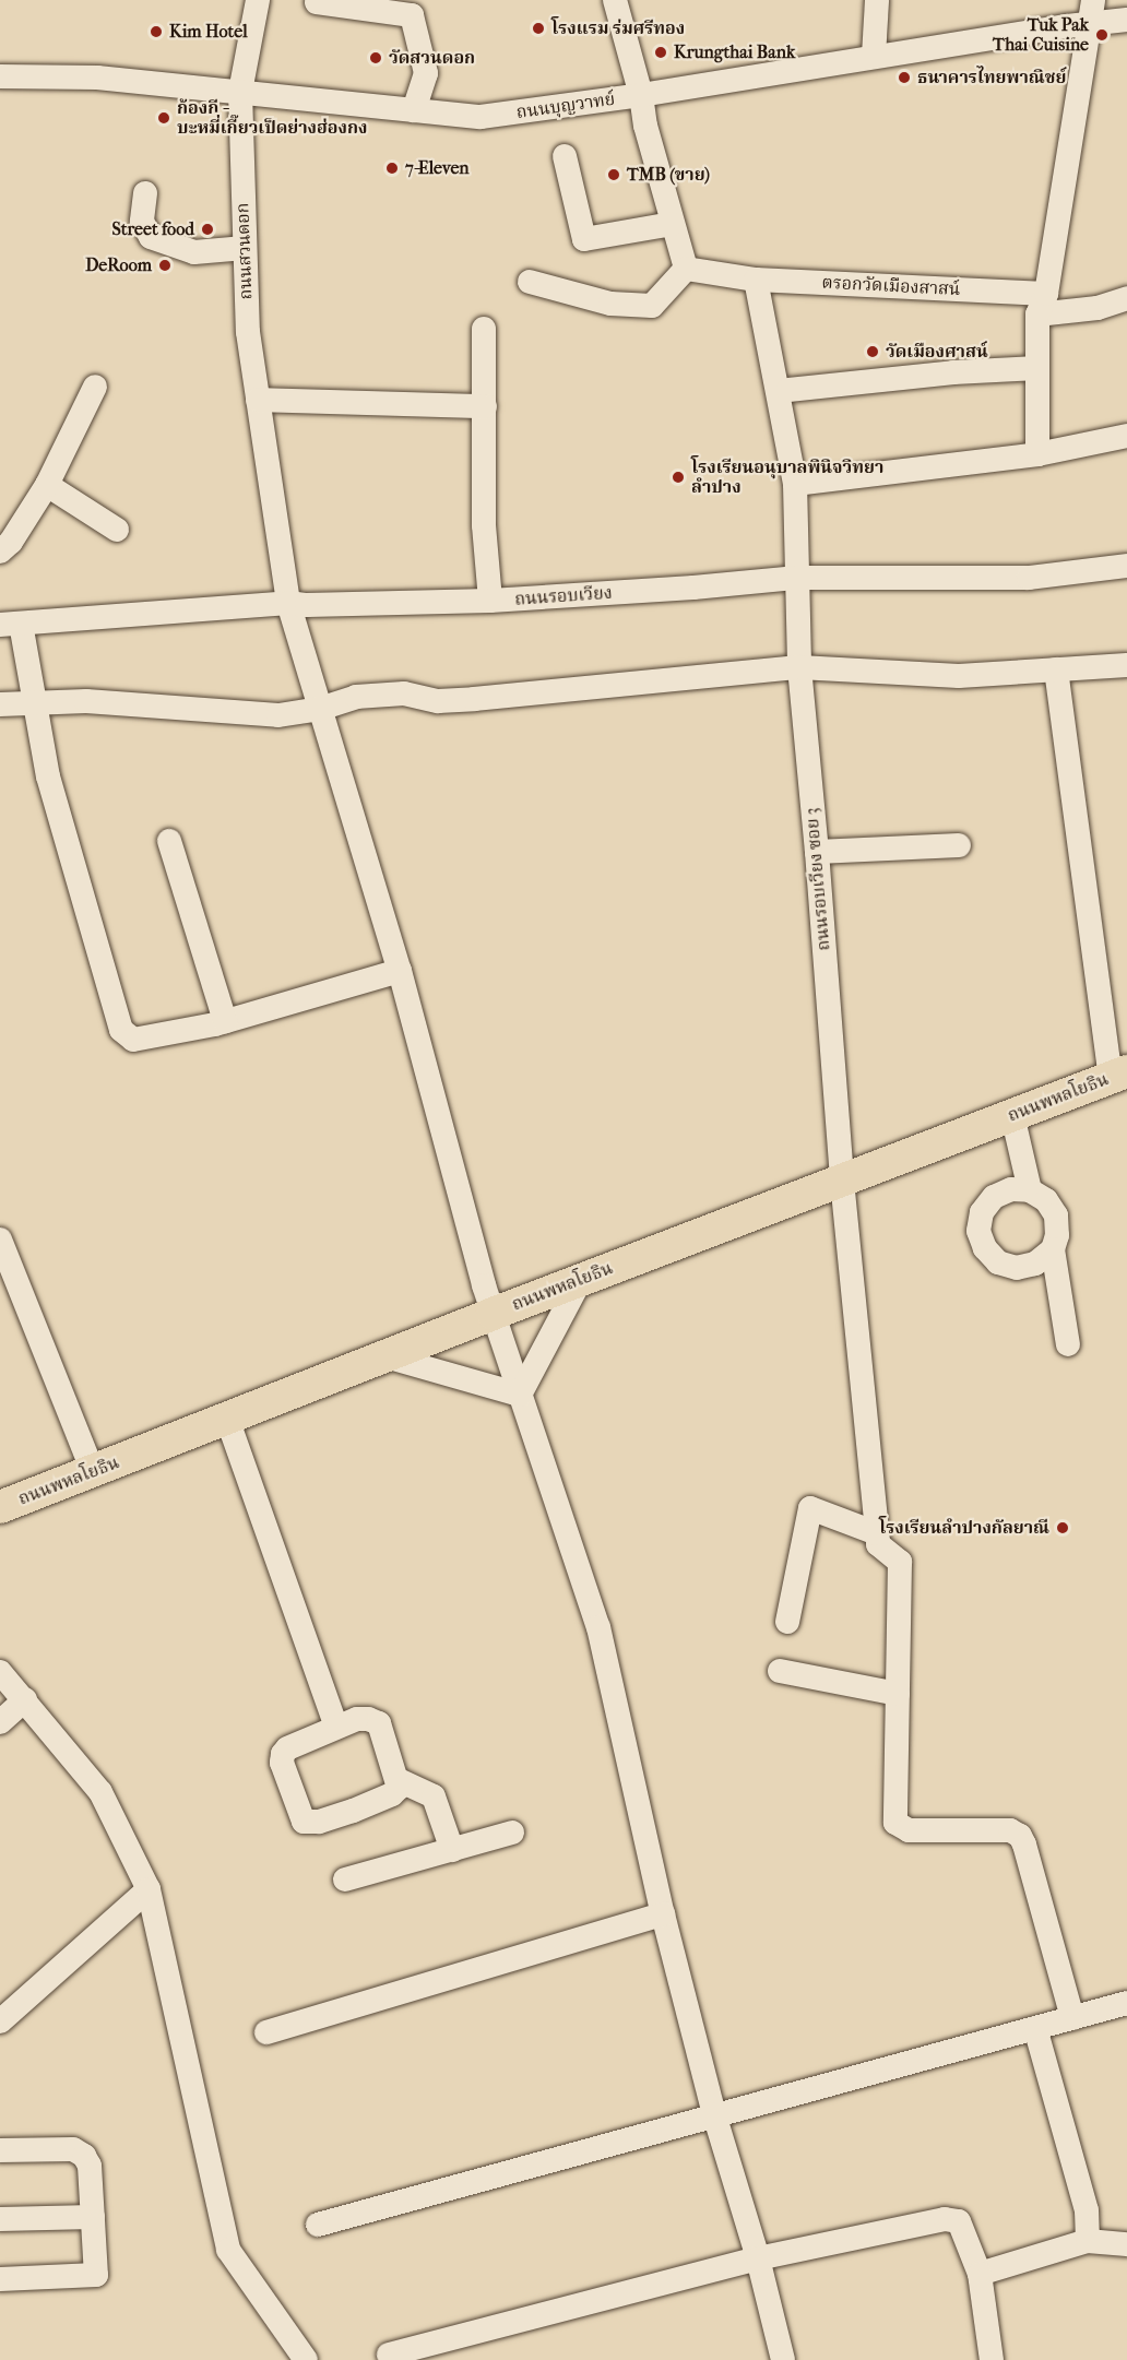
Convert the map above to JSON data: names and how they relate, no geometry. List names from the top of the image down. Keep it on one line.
{"streets":{"main road":["ถนนพหลโยธิน"],"street":["ถนนบุญวาทย์","ถนนสวนดอก","ตรอกวัดเมืองสาสน์","ถนนรอบเวียง","ถนนรอบเวียง ซอย 3"]},"crossings":[["ถนนบุญวาทย์","ถนนสวนดอก"],["ถนนสวนดอก","ถนนรอบเวียง"],["ถนนสวนดอก","ถนนพหลโยธิน"],["ตรอกวัดเมืองสาสน์","ถนนรอบเวียง ซอย 3"],["ถนนรอบเวียง","ถนนรอบเวียง ซอย 3"],["ถนนรอบเวียง ซอย 3","ถนนพหลโยธิน"]],"places":["โรงแรม ร่มศรีทอง","Kim Hotel","Tuk Pak Thai Cuisine","Krungthai Bank","วัดสวนดอก","ธนาคารไทยพาณิชย์","ก้องกี - บะหมี่เกี๊ยวเป็ดย่างฮ่องกง","7-Eleven","TMB (ขาย)","Street food","DeRoom","วัดเมืองศาสน์","โรงเรียนอนุบาลพินิจวิทยา ลำปาง","โรงเรียนลำปางกัลยาณี"]}
